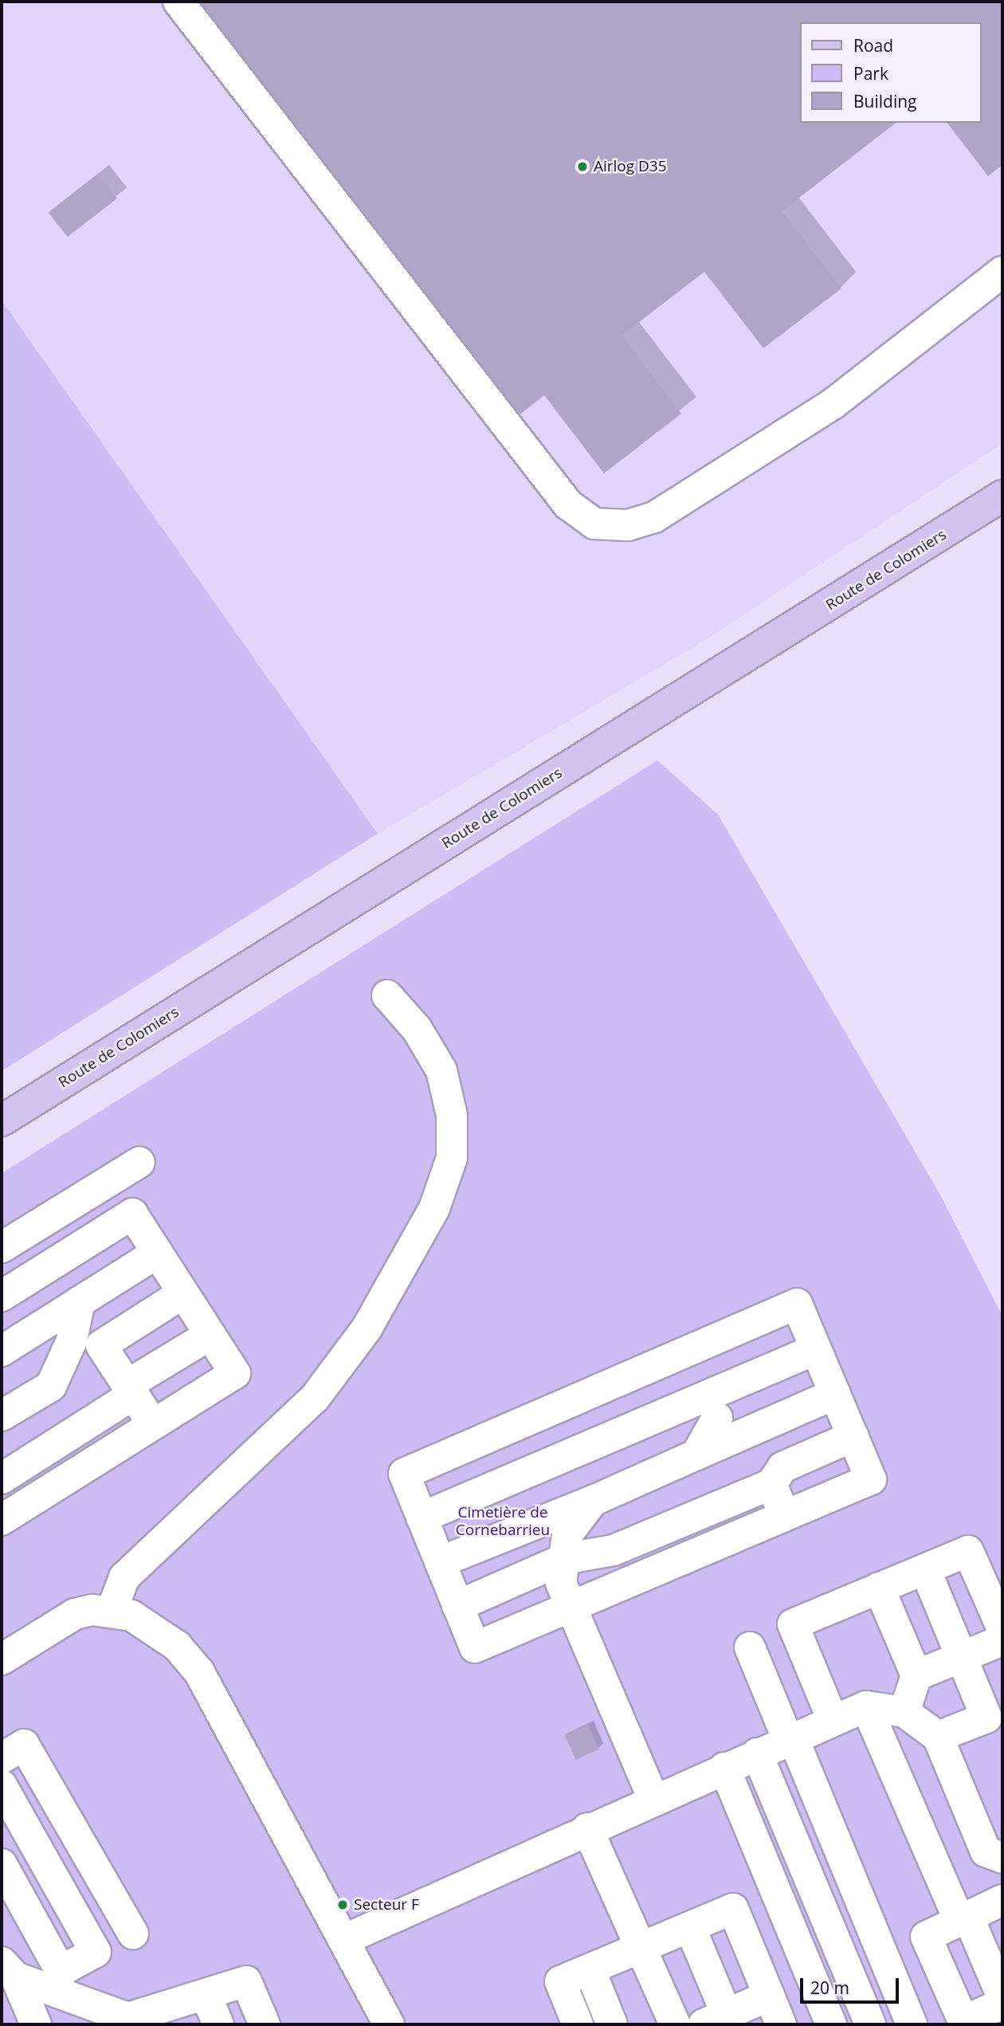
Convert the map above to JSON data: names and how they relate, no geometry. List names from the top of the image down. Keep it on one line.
{"streets":{"main road":["Route de Colomiers"]},"parks":["Cimetière de Cornebarrieu"],"places":["Airlog D35","Secteur F"],"legend":["Road","Park","Building"],"scale_bar":"20 m"}
